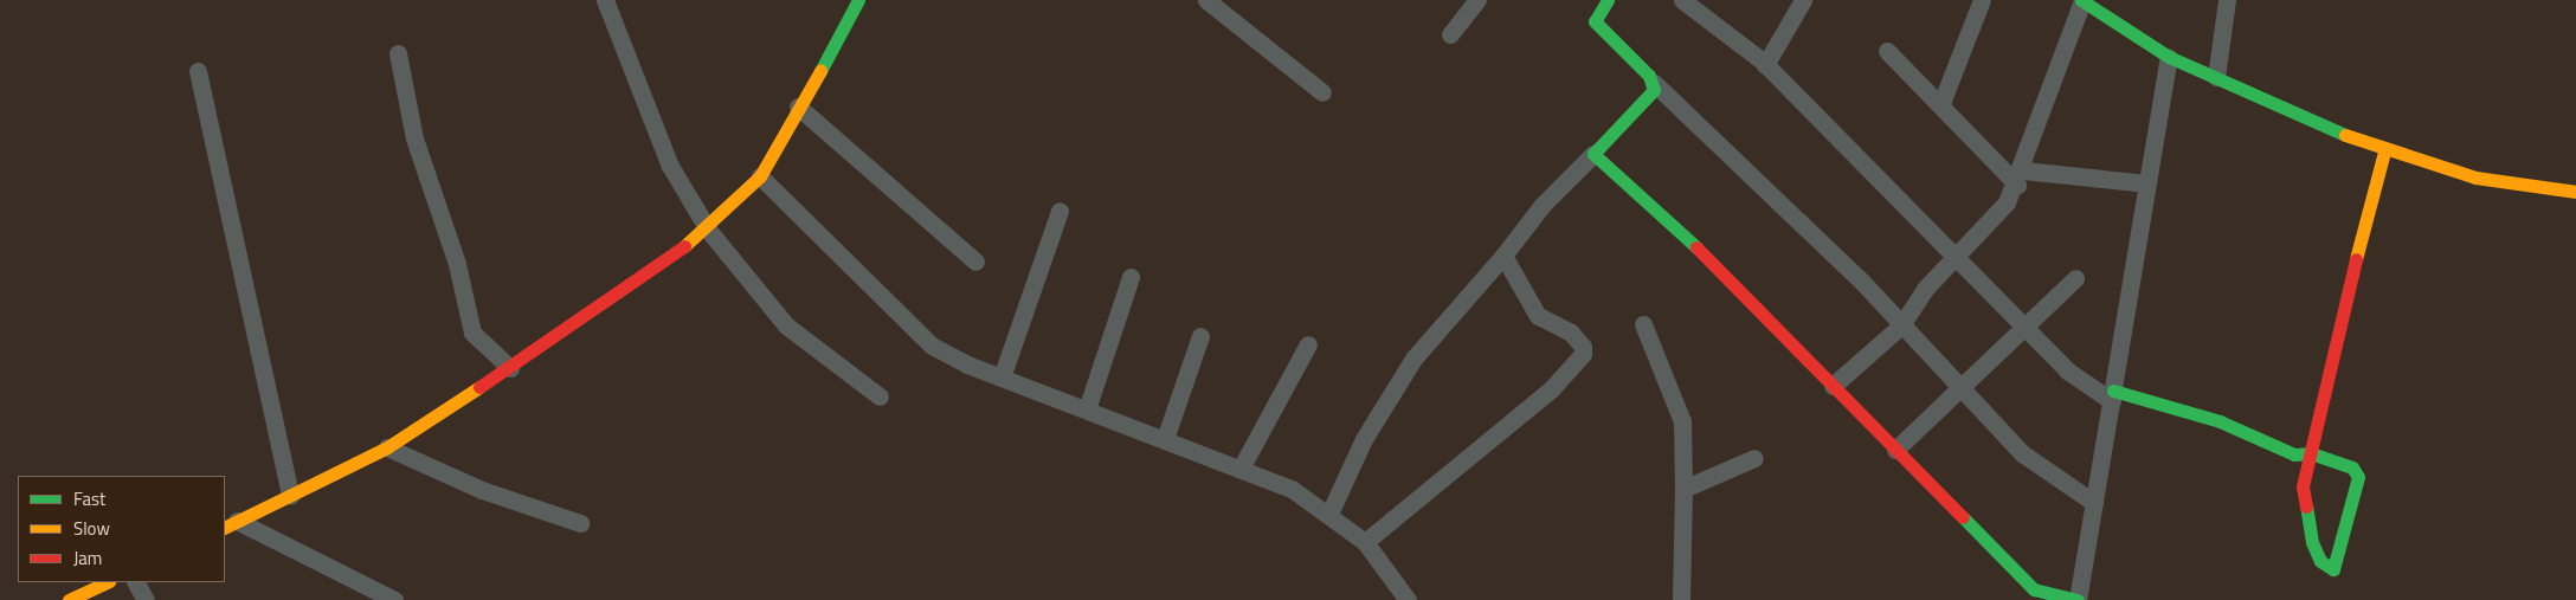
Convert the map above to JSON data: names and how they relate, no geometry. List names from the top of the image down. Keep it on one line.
{"legend":["Fast","Slow","Jam"]}
